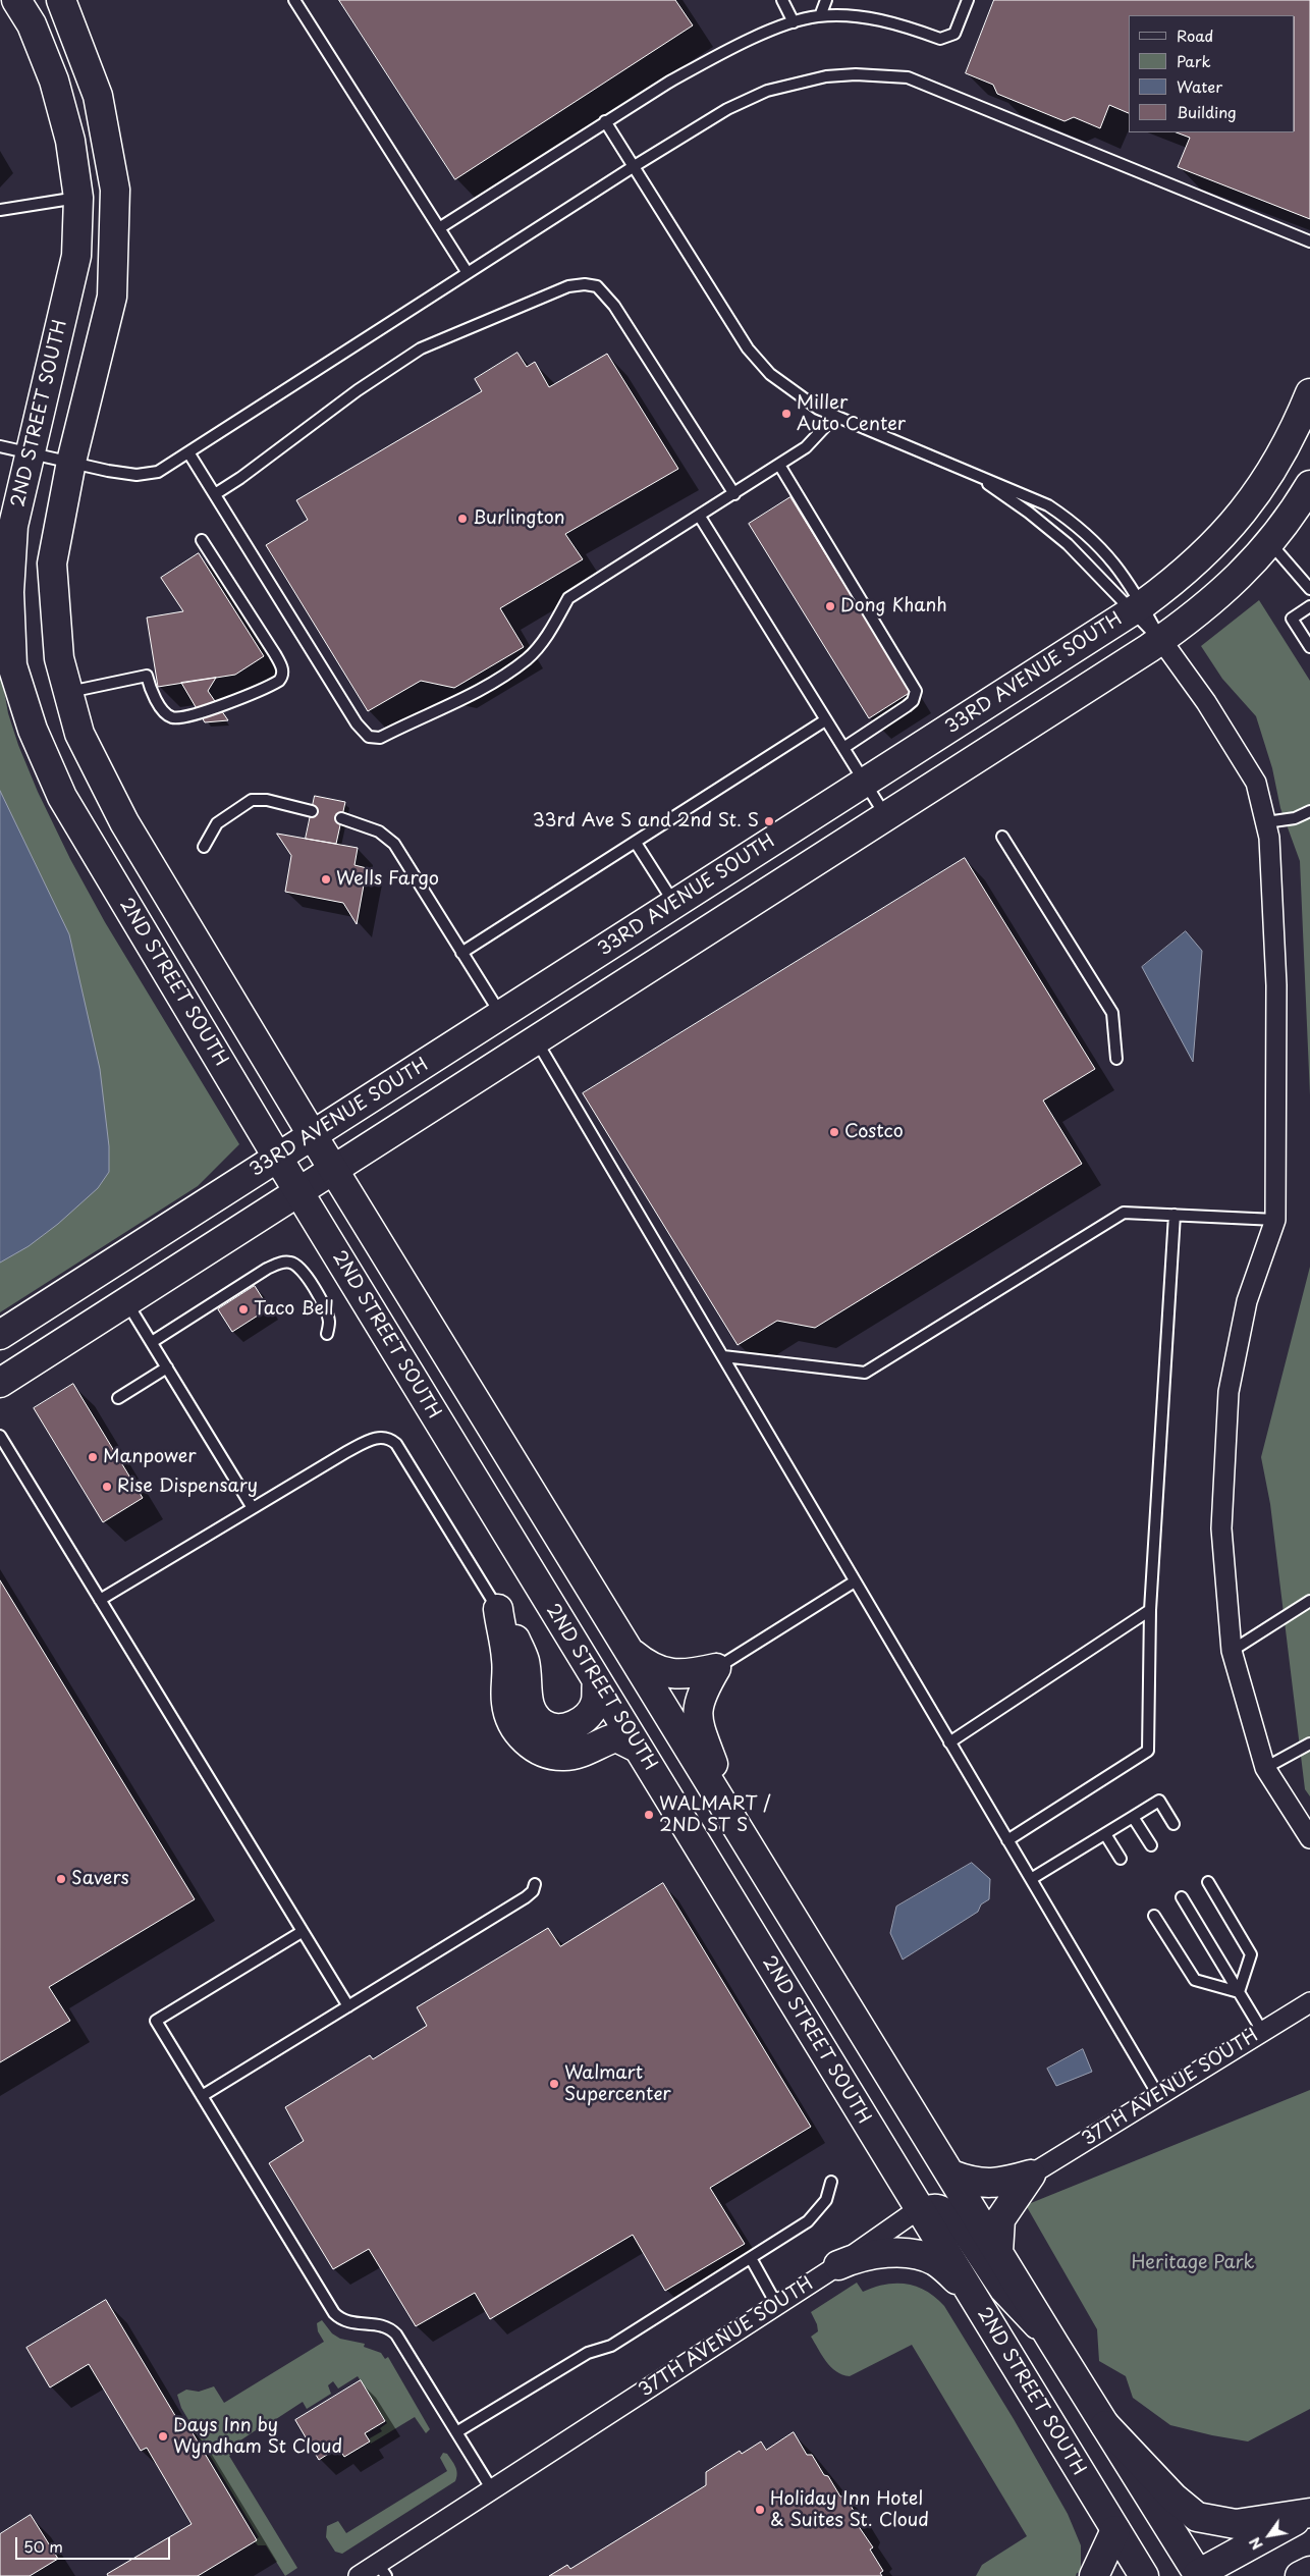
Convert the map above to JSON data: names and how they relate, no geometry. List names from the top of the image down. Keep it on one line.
{"streets":{"main road":["2ND STREET SOUTH","33RD AVENUE SOUTH"],"street":["37TH AVENUE SOUTH"]},"crossings":[["2ND STREET SOUTH","33RD AVENUE SOUTH"],["2ND STREET SOUTH","37TH AVENUE SOUTH"]],"parks":["Heritage Park"],"places":["Miller Auto Center","Burlington","Dong Khanh","33rd Ave S and 2nd St. S","Wells Fargo","Costco","Taco Bell","Manpower","Rise Dispensary","WALMART / 2ND ST S","Savers","Walmart Supercenter","Days Inn by Wyndham St Cloud","Holiday Inn Hotel & Suites St. Cloud"],"legend":["Road","Park","Water","Building"],"scale_bar":"50 m","north":"bottom left"}
